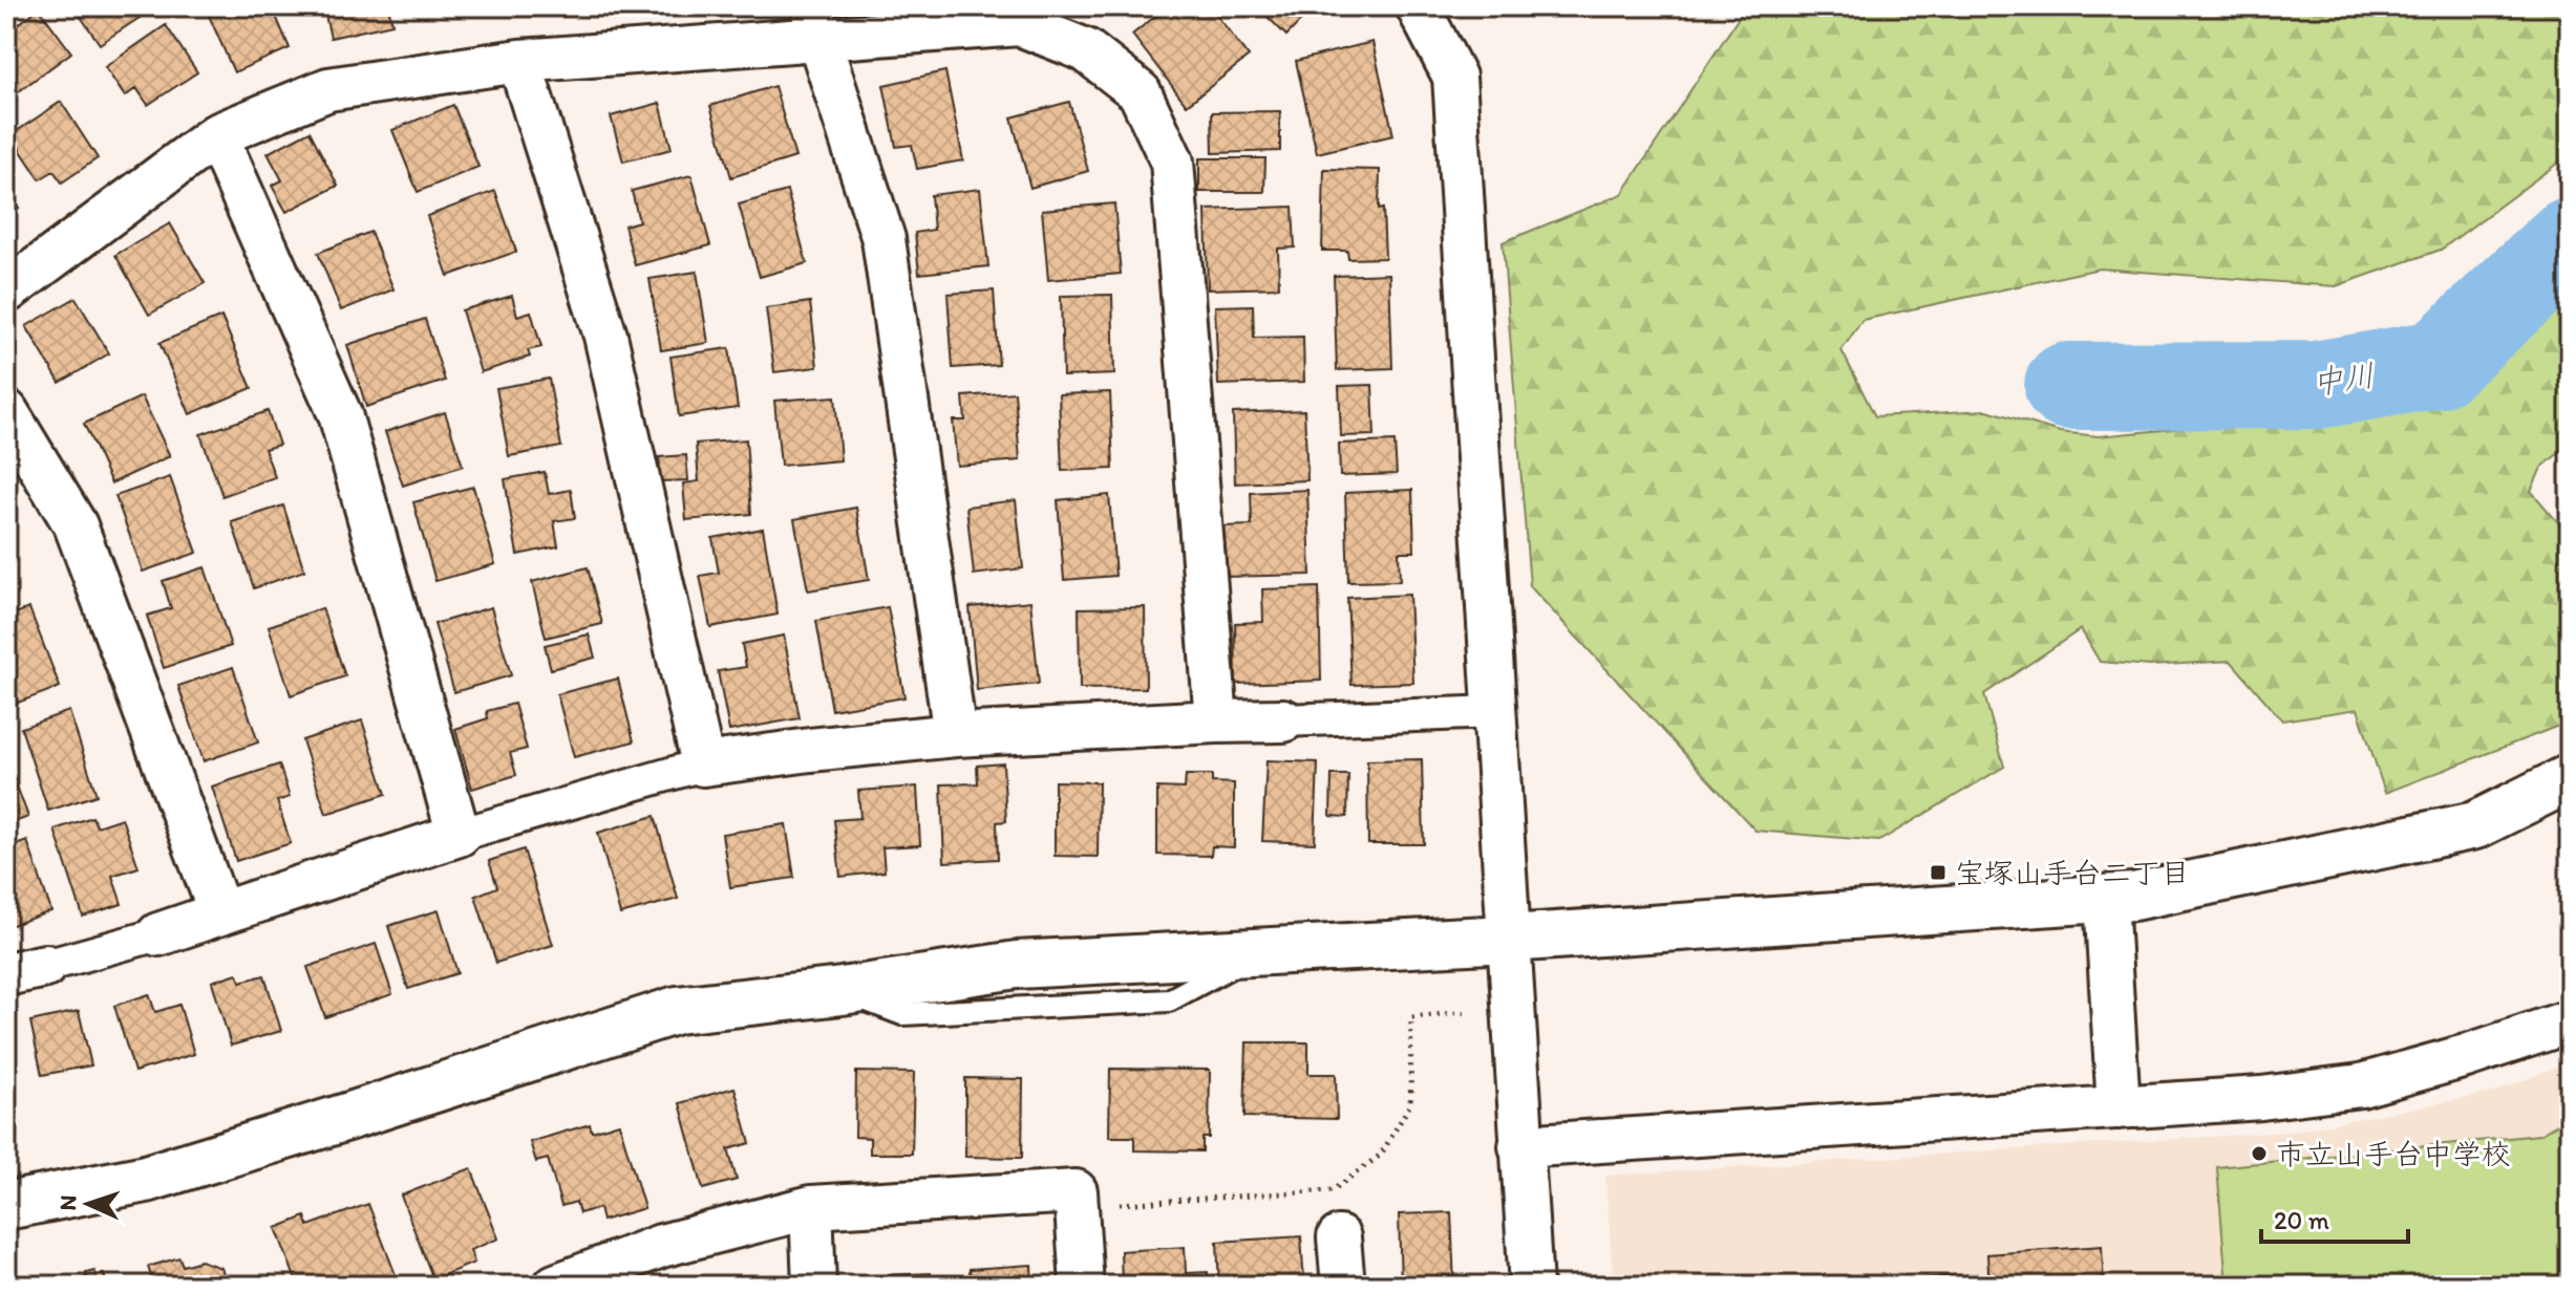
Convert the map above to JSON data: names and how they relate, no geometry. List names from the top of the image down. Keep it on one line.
{"water":["中川"],"places":{"transit":["宝塚山手台二丁目"],"other":["市立山手台中学校"]},"scale_bar":"20 m","north":"left"}
